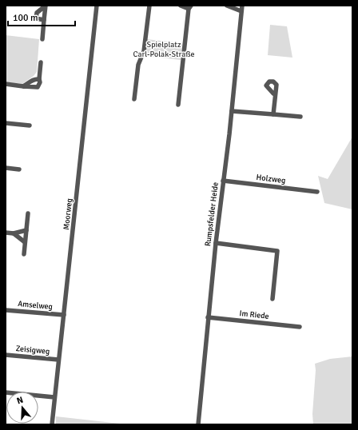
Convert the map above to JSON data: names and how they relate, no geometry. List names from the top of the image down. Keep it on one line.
{"streets":{"street":["Holzweg","Moorweg","Rumpsfelder Heide","Amselweg","Im Riede","Zeisigweg"]},"crossings":[["Holzweg","Rumpsfelder Heide"],["Moorweg","Amselweg"],["Moorweg","Zeisigweg"],["Rumpsfelder Heide","Im Riede"]],"parks":["Spielplatz Carl-Polak-Straße"],"scale_bar":"100 m","north":"top"}
